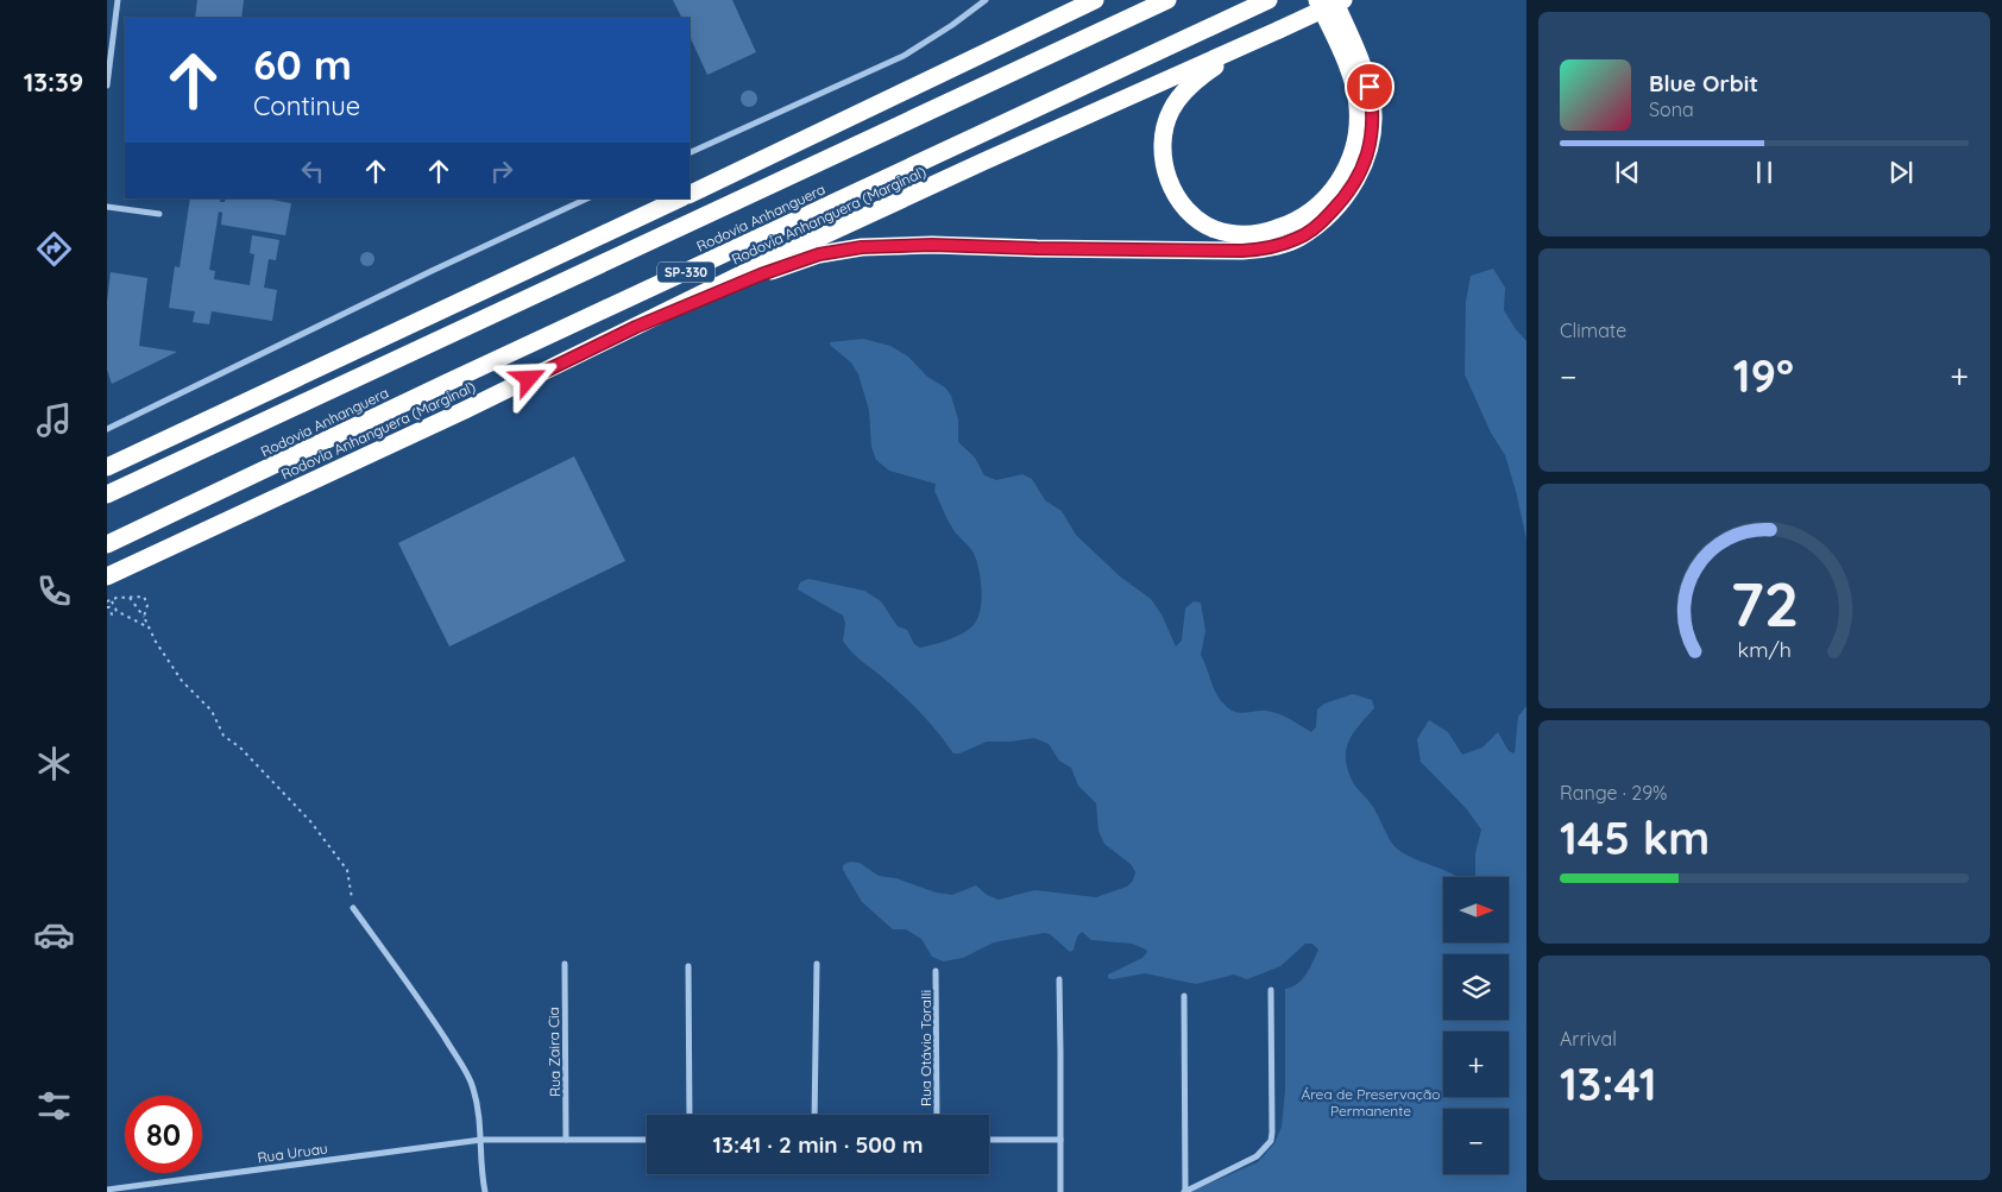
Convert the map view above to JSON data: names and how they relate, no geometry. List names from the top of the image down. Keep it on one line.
{"streets":{"highway":["Rodovia Anhanguera (Marginal)","Rodovia Anhanguera","SP-330"],"street":["Rua Otávio Toralli","Rua Zaira Cia","Rua Uruau"]},"crossings":[["Rua Zaira Cia","Rua Uruau"]],"parks":["Área de Preservação Permanente"],"north":"right","page":{"tabs":"13:39","turn":["60 m","Continue"],"song":["Blue Orbit","Sona"],"tile":["Climate",["Range · 29%","145 km"],["Arrival","13:41"]],"heat":["−","19°","+"],"map_buttons":["+","−"],"limit":"80","trip":"13:41 · 2 min · 500 m","gauge":["72","km/h"]}}
